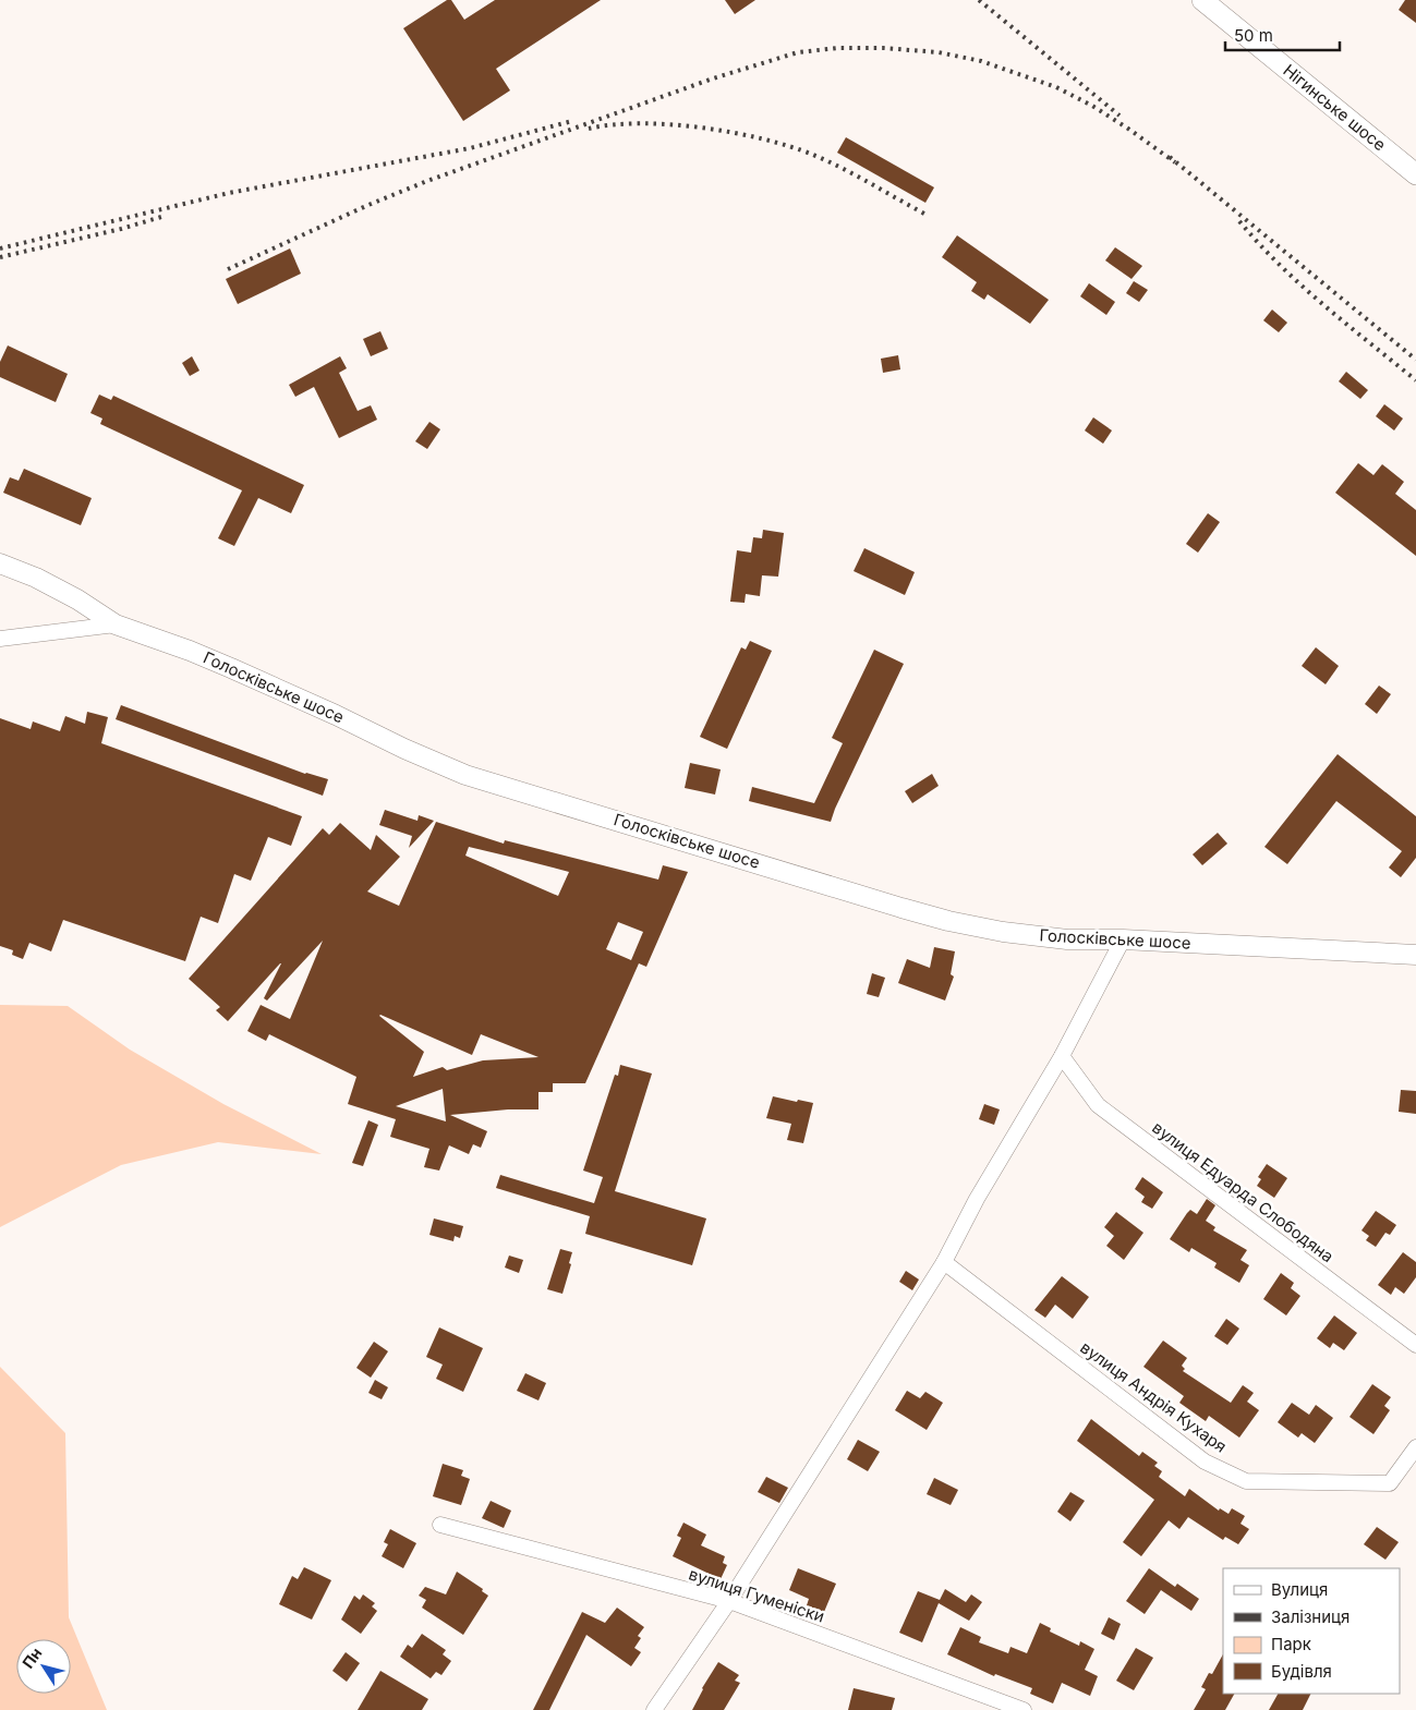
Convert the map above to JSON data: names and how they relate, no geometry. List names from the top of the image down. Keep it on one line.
{"streets":{"main road":["Нігинське шосе"],"street":["Голосківське шосе","вулиця Едуарда Слободяна","вулиця Андрія Кухаря","вулиця Гуменіски"]},"legend":["Вулиця","Залізниця","Парк","Будівля"],"scale_bar":"50 m","north":"top left"}
